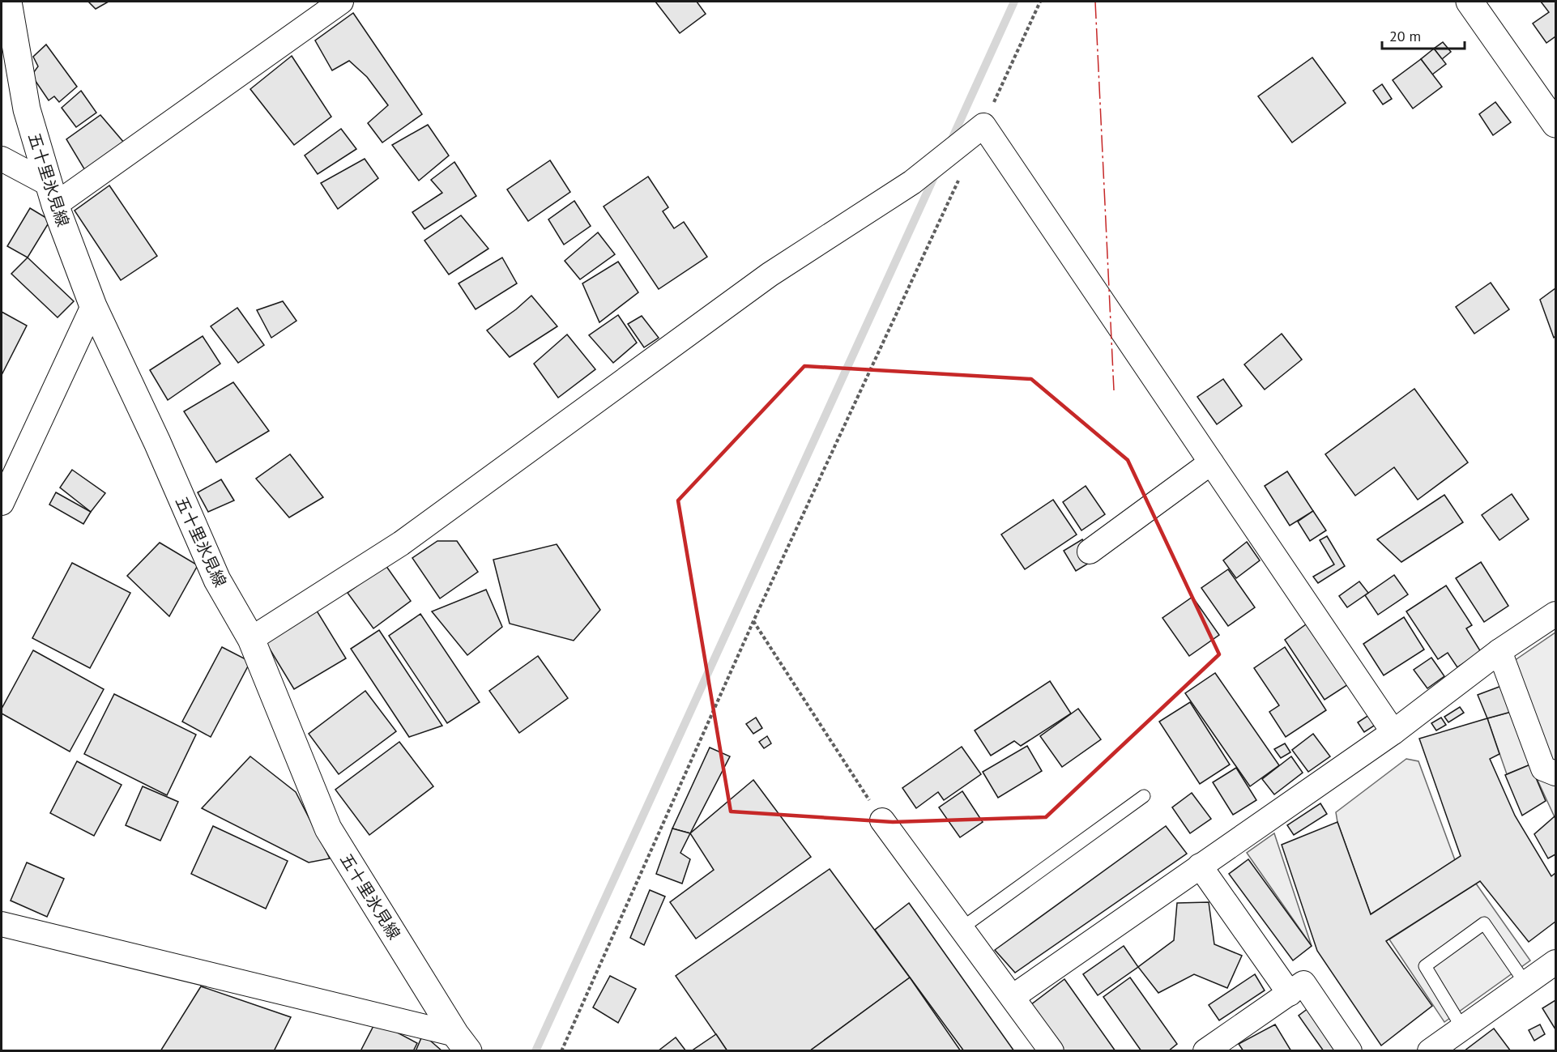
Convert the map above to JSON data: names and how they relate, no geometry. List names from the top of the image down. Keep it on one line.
{"streets":{"main road":["五十里氷見線"]},"scale_bar":"20 m"}
